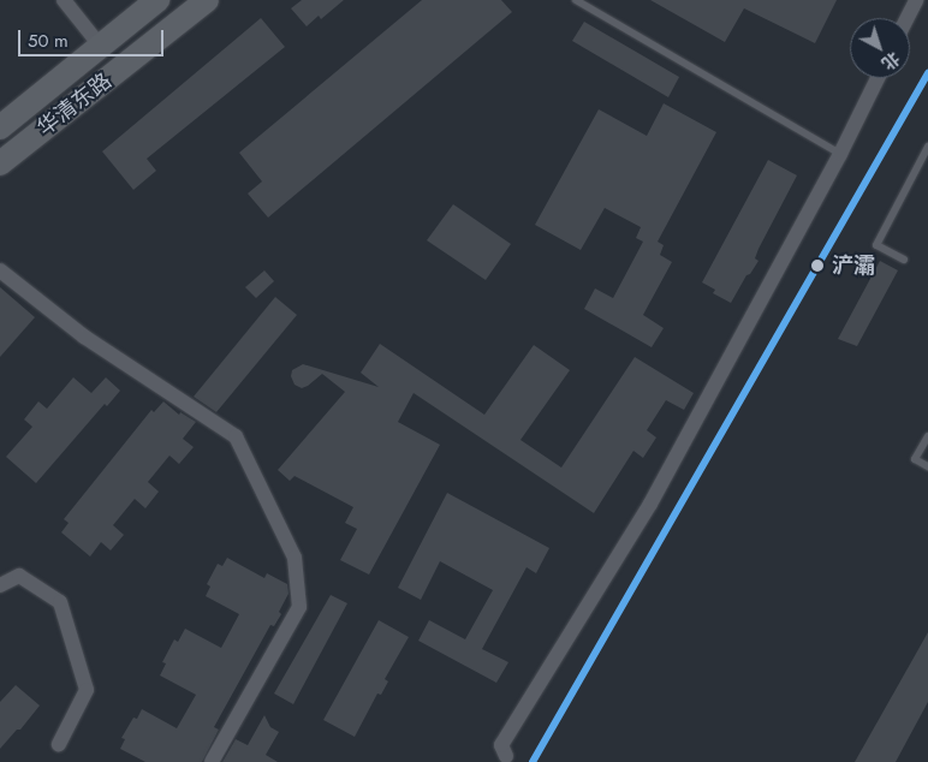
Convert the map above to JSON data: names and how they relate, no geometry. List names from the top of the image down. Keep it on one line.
{"streets":{"main road":["华清东路"]},"places":["浐灞"],"scale_bar":"50 m","north":"bottom right"}
